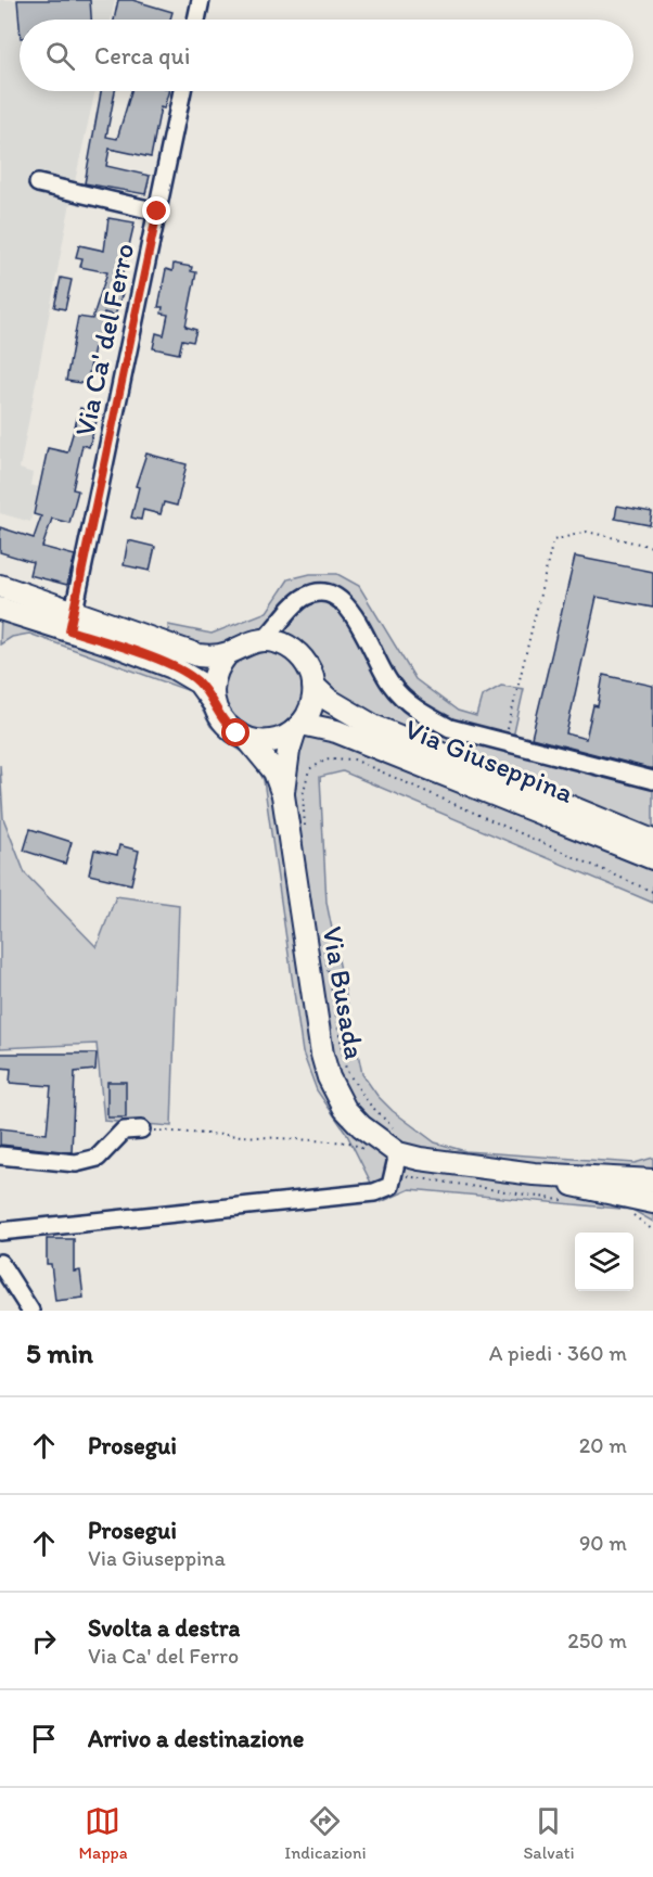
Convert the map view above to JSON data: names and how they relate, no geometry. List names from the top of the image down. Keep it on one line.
{"streets":{"main road":["Via Giuseppina","Via Busada"],"street":["Via Ca' del Ferro"]},"crossings":[["Via Giuseppina","Via Busada"]],"page":{"search":"Cerca qui","heading":["5 min","A piedi · 360 m"],"list":[["Prosegui","20 m"],["Prosegui","Via Giuseppina","90 m"],["Svolta a destra","Via Ca' del Ferro","250 m"],"Arrivo a destinazione"],"nav":["Mappa","Indicazioni","Salvati"]}}
